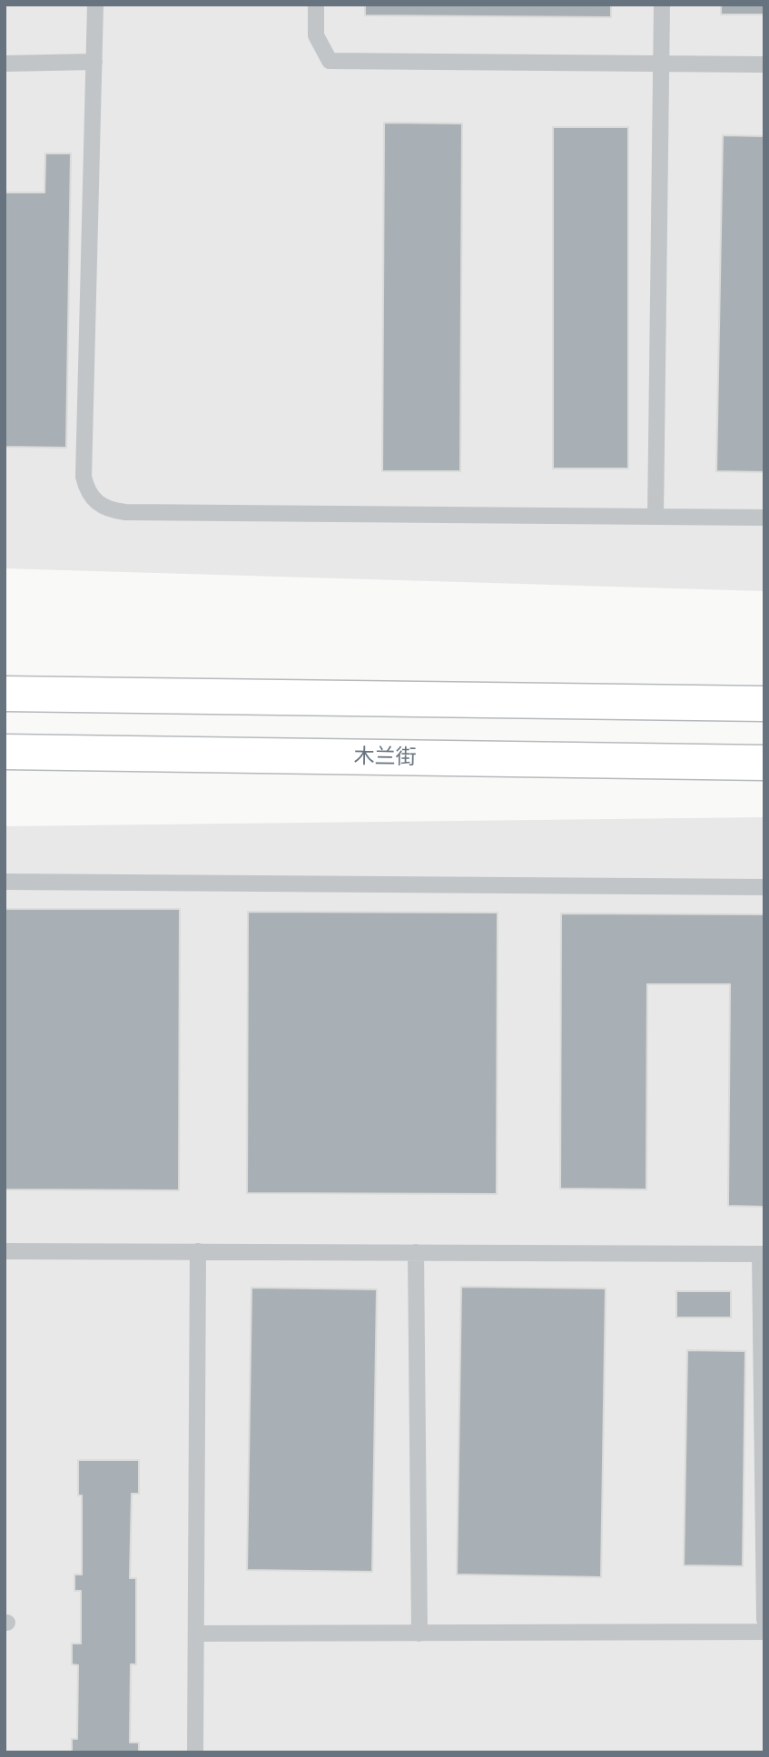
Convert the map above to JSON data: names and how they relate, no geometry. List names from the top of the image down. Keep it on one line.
{"streets":{"main road":["木兰街"]}}
